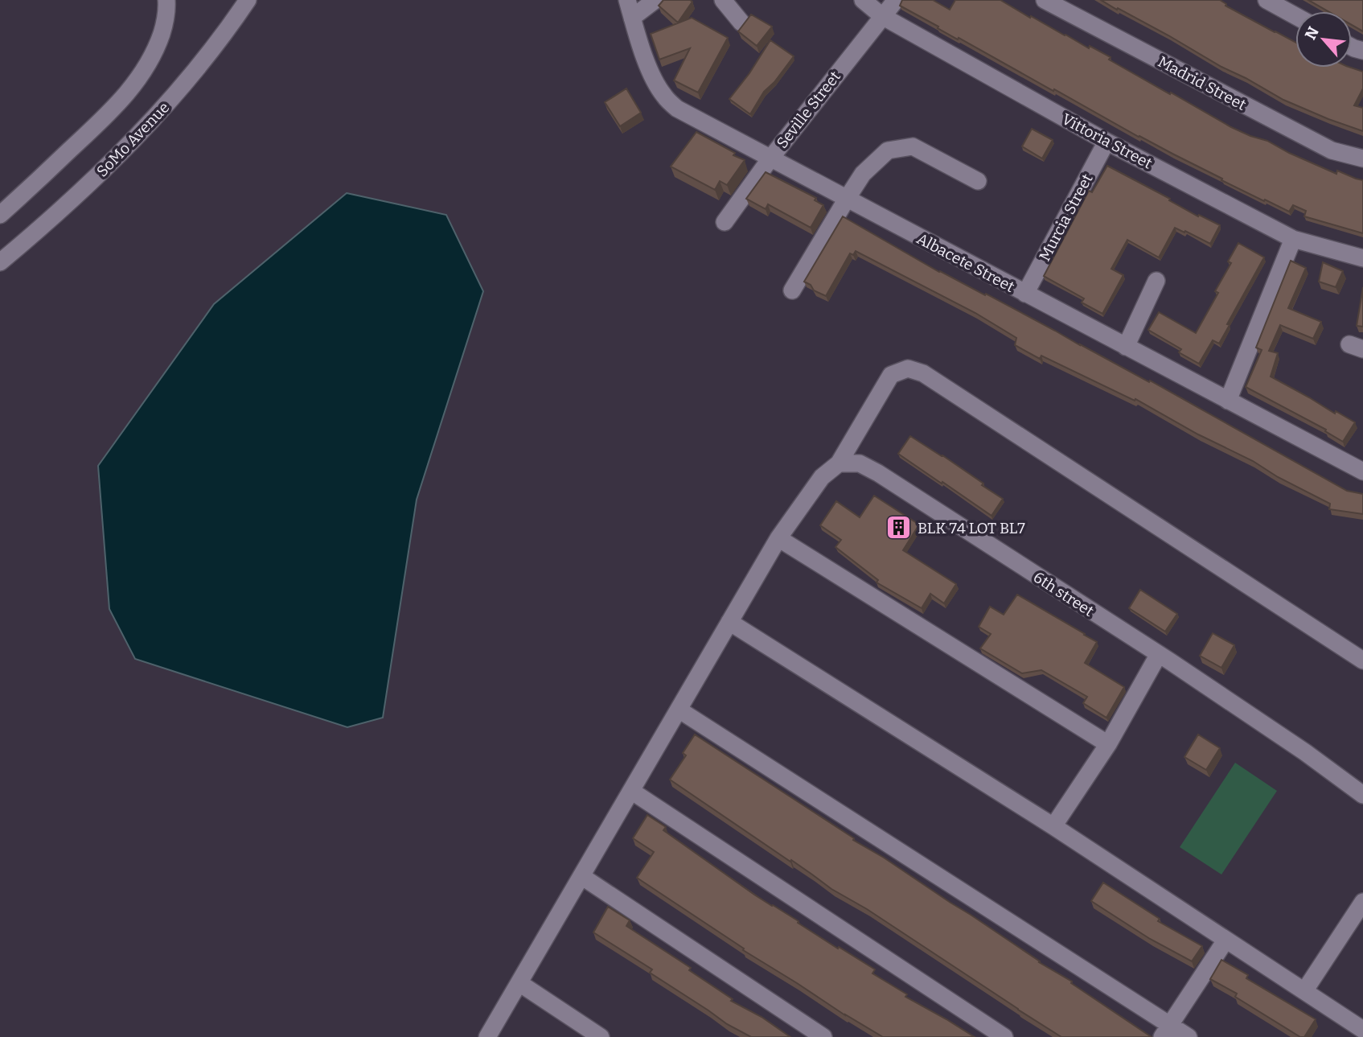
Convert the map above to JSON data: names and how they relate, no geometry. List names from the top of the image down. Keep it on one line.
{"streets":{"street":["Madrid Street","Seville Street","SoMo Avenue","Vittoria Street","Murcia Street","Albacete Street","6th street"]},"crossings":[["Seville Street","Vittoria Street"],["Seville Street","Albacete Street"],["Vittoria Street","Murcia Street"],["Murcia Street","Albacete Street"]],"places":{"building":["BLK 74 LOT BL7"]},"north":"top left"}
